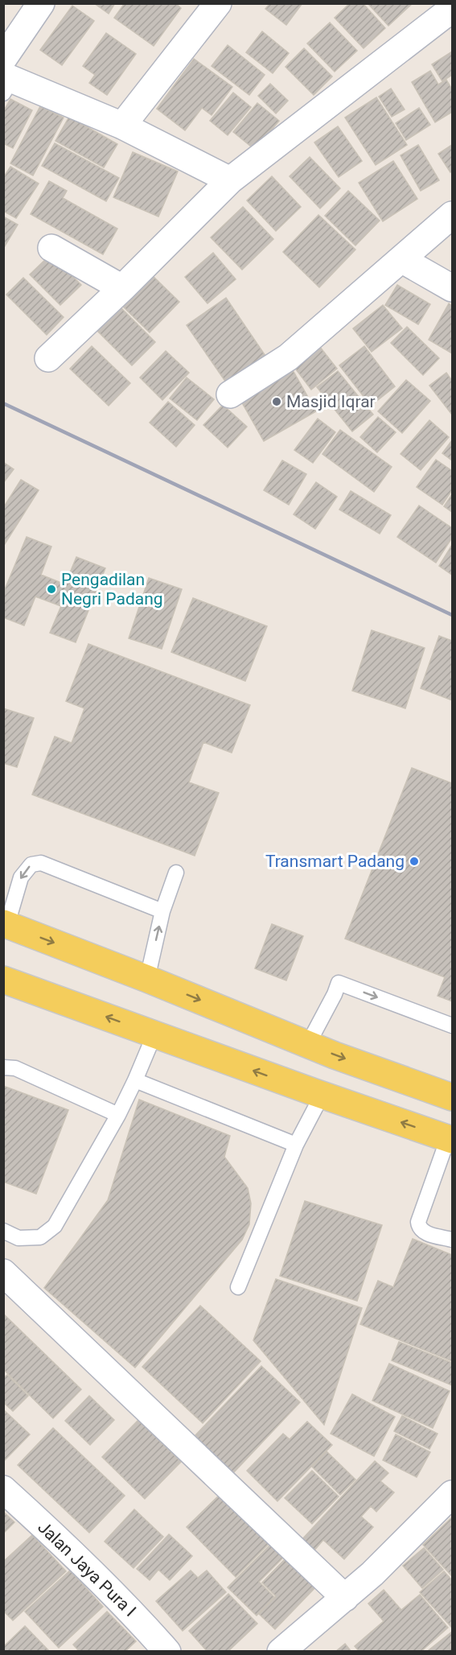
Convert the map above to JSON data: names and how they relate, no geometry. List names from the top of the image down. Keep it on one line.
{"streets":{"street":["Jalan Jaya Pura I"]},"places":["Masjid Iqrar","Pengadilan Negri Padang","Transmart Padang"]}
